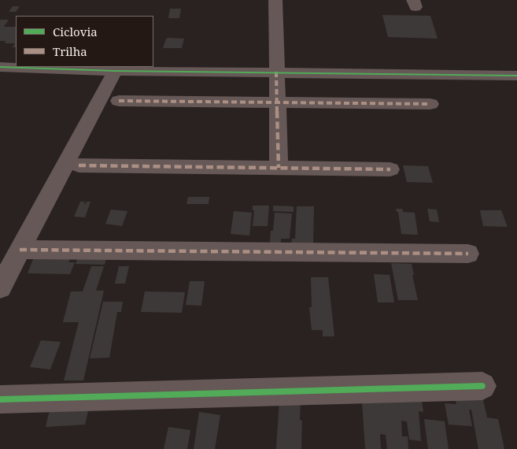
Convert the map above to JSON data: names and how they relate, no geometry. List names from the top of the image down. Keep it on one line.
{"legend":["Ciclovia","Trilha"]}
